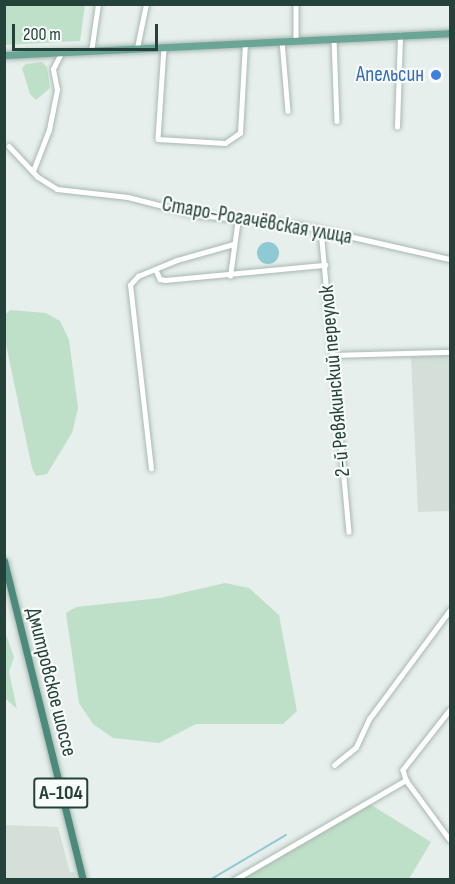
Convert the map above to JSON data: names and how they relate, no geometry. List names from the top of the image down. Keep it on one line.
{"streets":{"highway":["Дмитровское шоссе","А-104"],"street":["Старо-Рогачёвская улица","2-й Ревякинский переулок"]},"crossings":[["Старо-Рогачёвская улица","2-й Ревякинский переулок"]],"places":["Апельсин"],"scale_bar":"200 m"}
